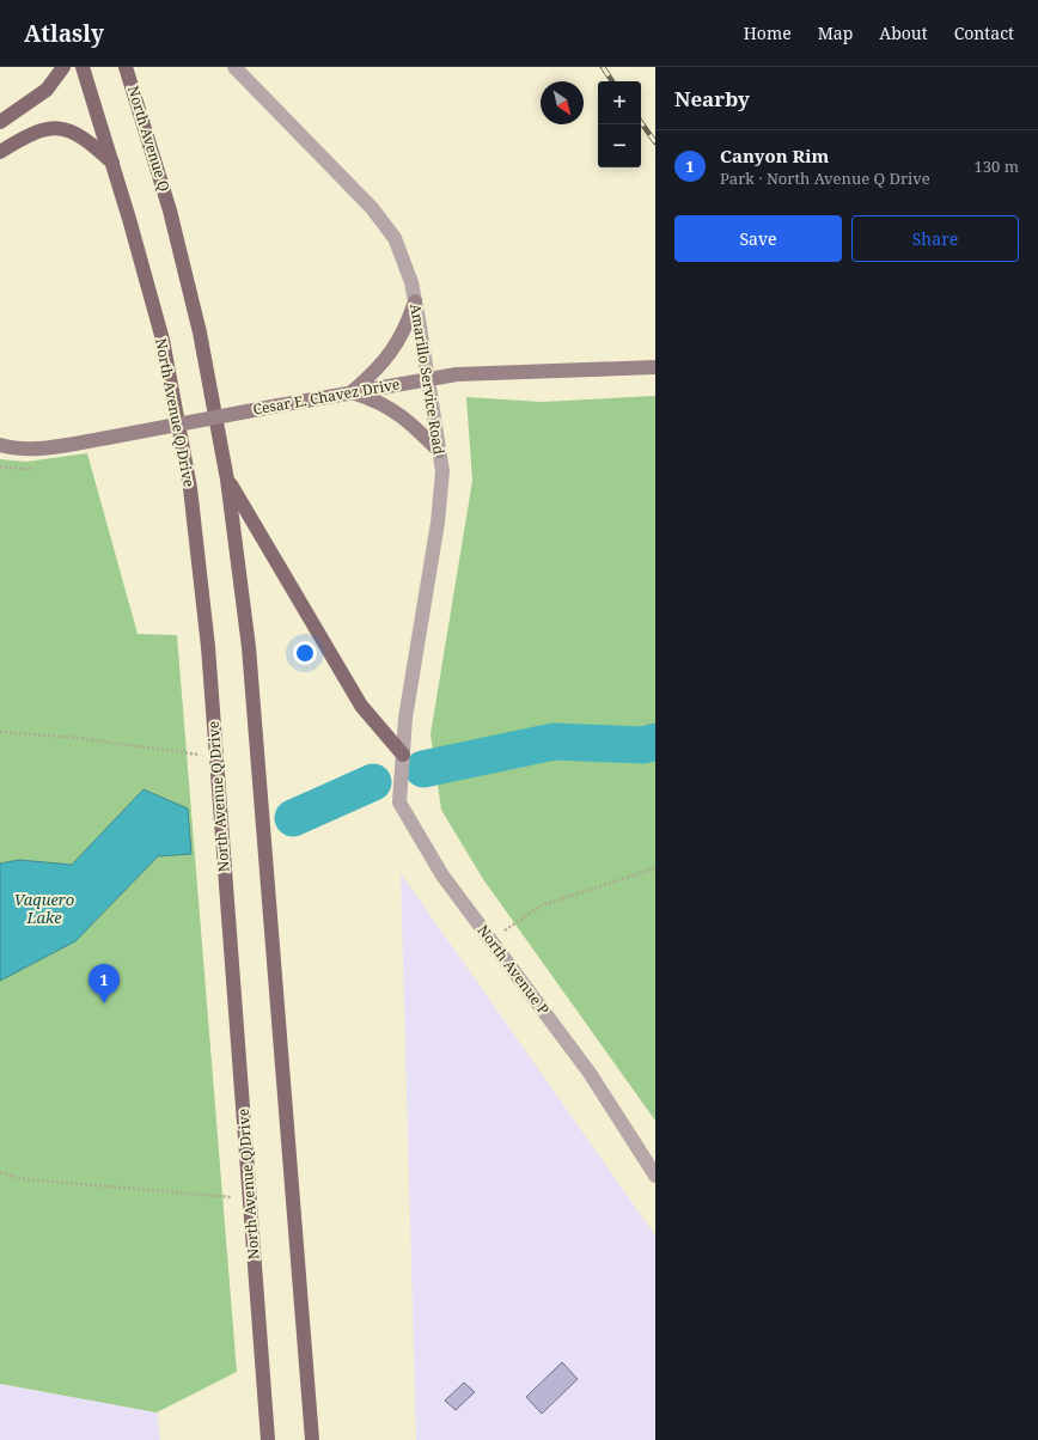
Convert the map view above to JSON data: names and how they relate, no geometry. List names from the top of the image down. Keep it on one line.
{"streets":{"main road":["North Avenue Q","North Avenue Q Drive"],"street":["Amarillo Service Road","Cesar E. Chavez Drive","North Avenue P"]},"crossings":[["Amarillo Service Road","Cesar E. Chavez Drive"],["Amarillo Service Road","North Avenue P"]],"water":["Vaquero Lake"],"north":"bottom right","page":{"header":"Atlasly","nav":["Home","Map","About","Contact"],"heading":"Nearby","map_buttons":["+","−"],"list":[{"mark":"1","name":"Canyon Rim","note":"Park · North Avenue Q Drive","value":"130 m"}],"buttons":["Save","Share"],"pins":"1"}}
